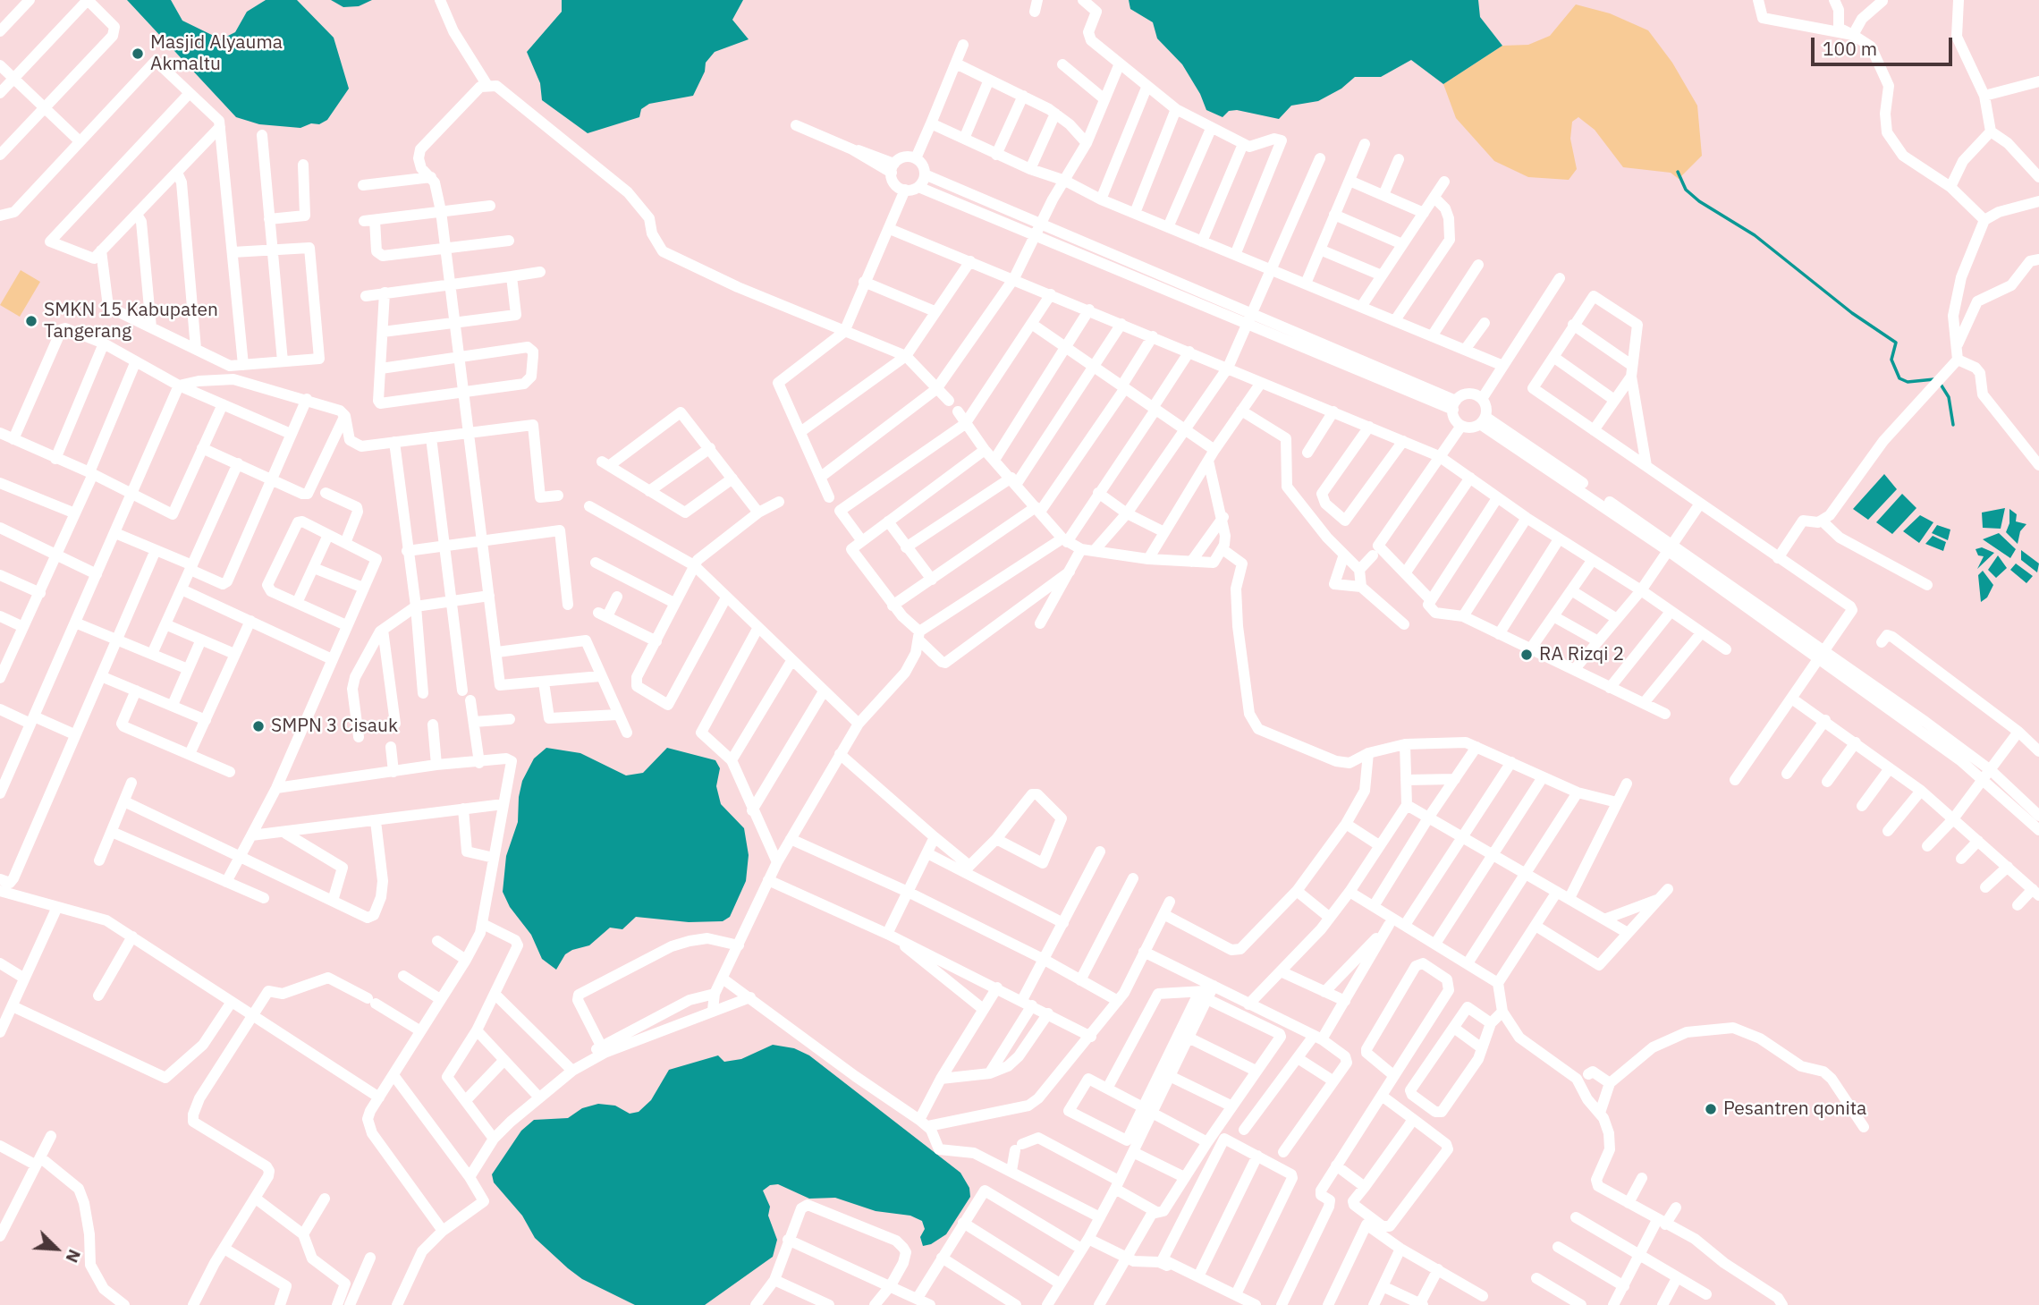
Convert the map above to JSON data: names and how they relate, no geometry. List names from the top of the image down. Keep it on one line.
{"places":["Masjid Alyauma Akmaltu","SMKN 15 Kabupaten Tangerang","RA Rizqi 2","SMPN 3 Cisauk","Pesantren qonita"],"scale_bar":"100 m","north":"bottom right"}
